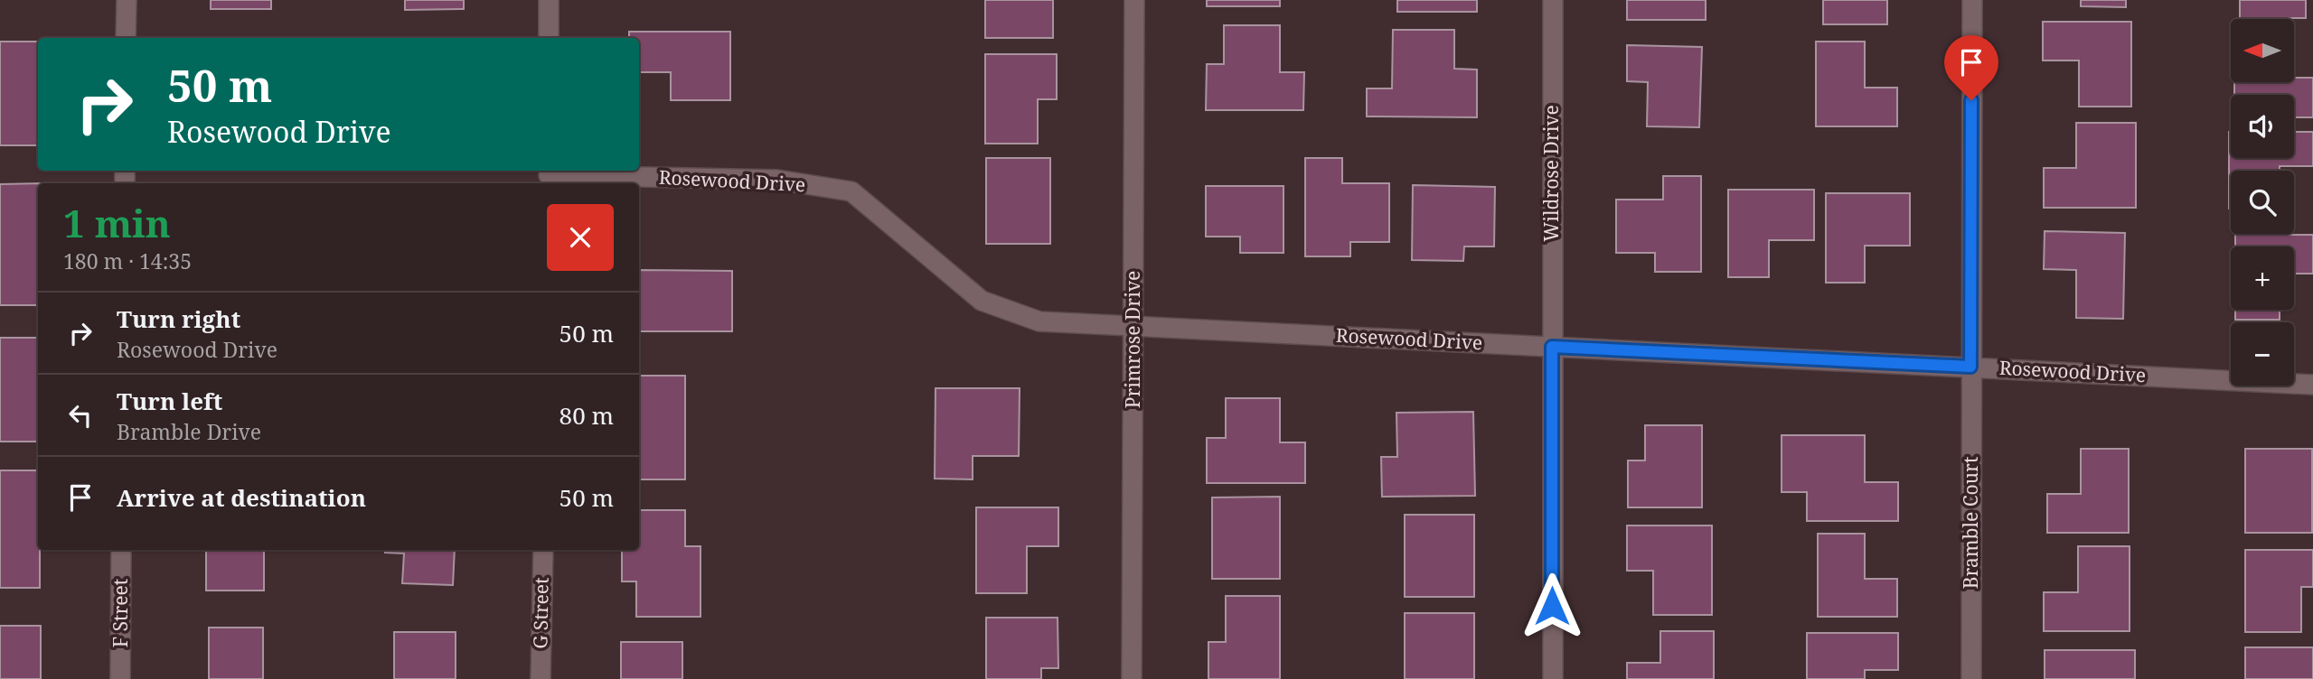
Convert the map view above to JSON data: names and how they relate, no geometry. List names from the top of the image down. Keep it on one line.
{"streets":{"street":["Wildrose Drive","Rosewood Drive","Primrose Drive","Bramble Court","F Street","G Street"]},"crossings":[["Wildrose Drive","Rosewood Drive"],["Rosewood Drive","Primrose Drive"],["Rosewood Drive","Bramble Court"]],"north":"left","page":{"map_buttons":["+","−"],"turn":["50 m","Rosewood Drive"],"heading":["1 min","180 m · 14:35"],"list":[{"name":"Turn right","note":"Rosewood Drive","value":"50 m"},{"name":"Turn left","note":"Bramble Drive","value":"80 m"},{"name":"Arrive at destination","value":"50 m"}]}}
